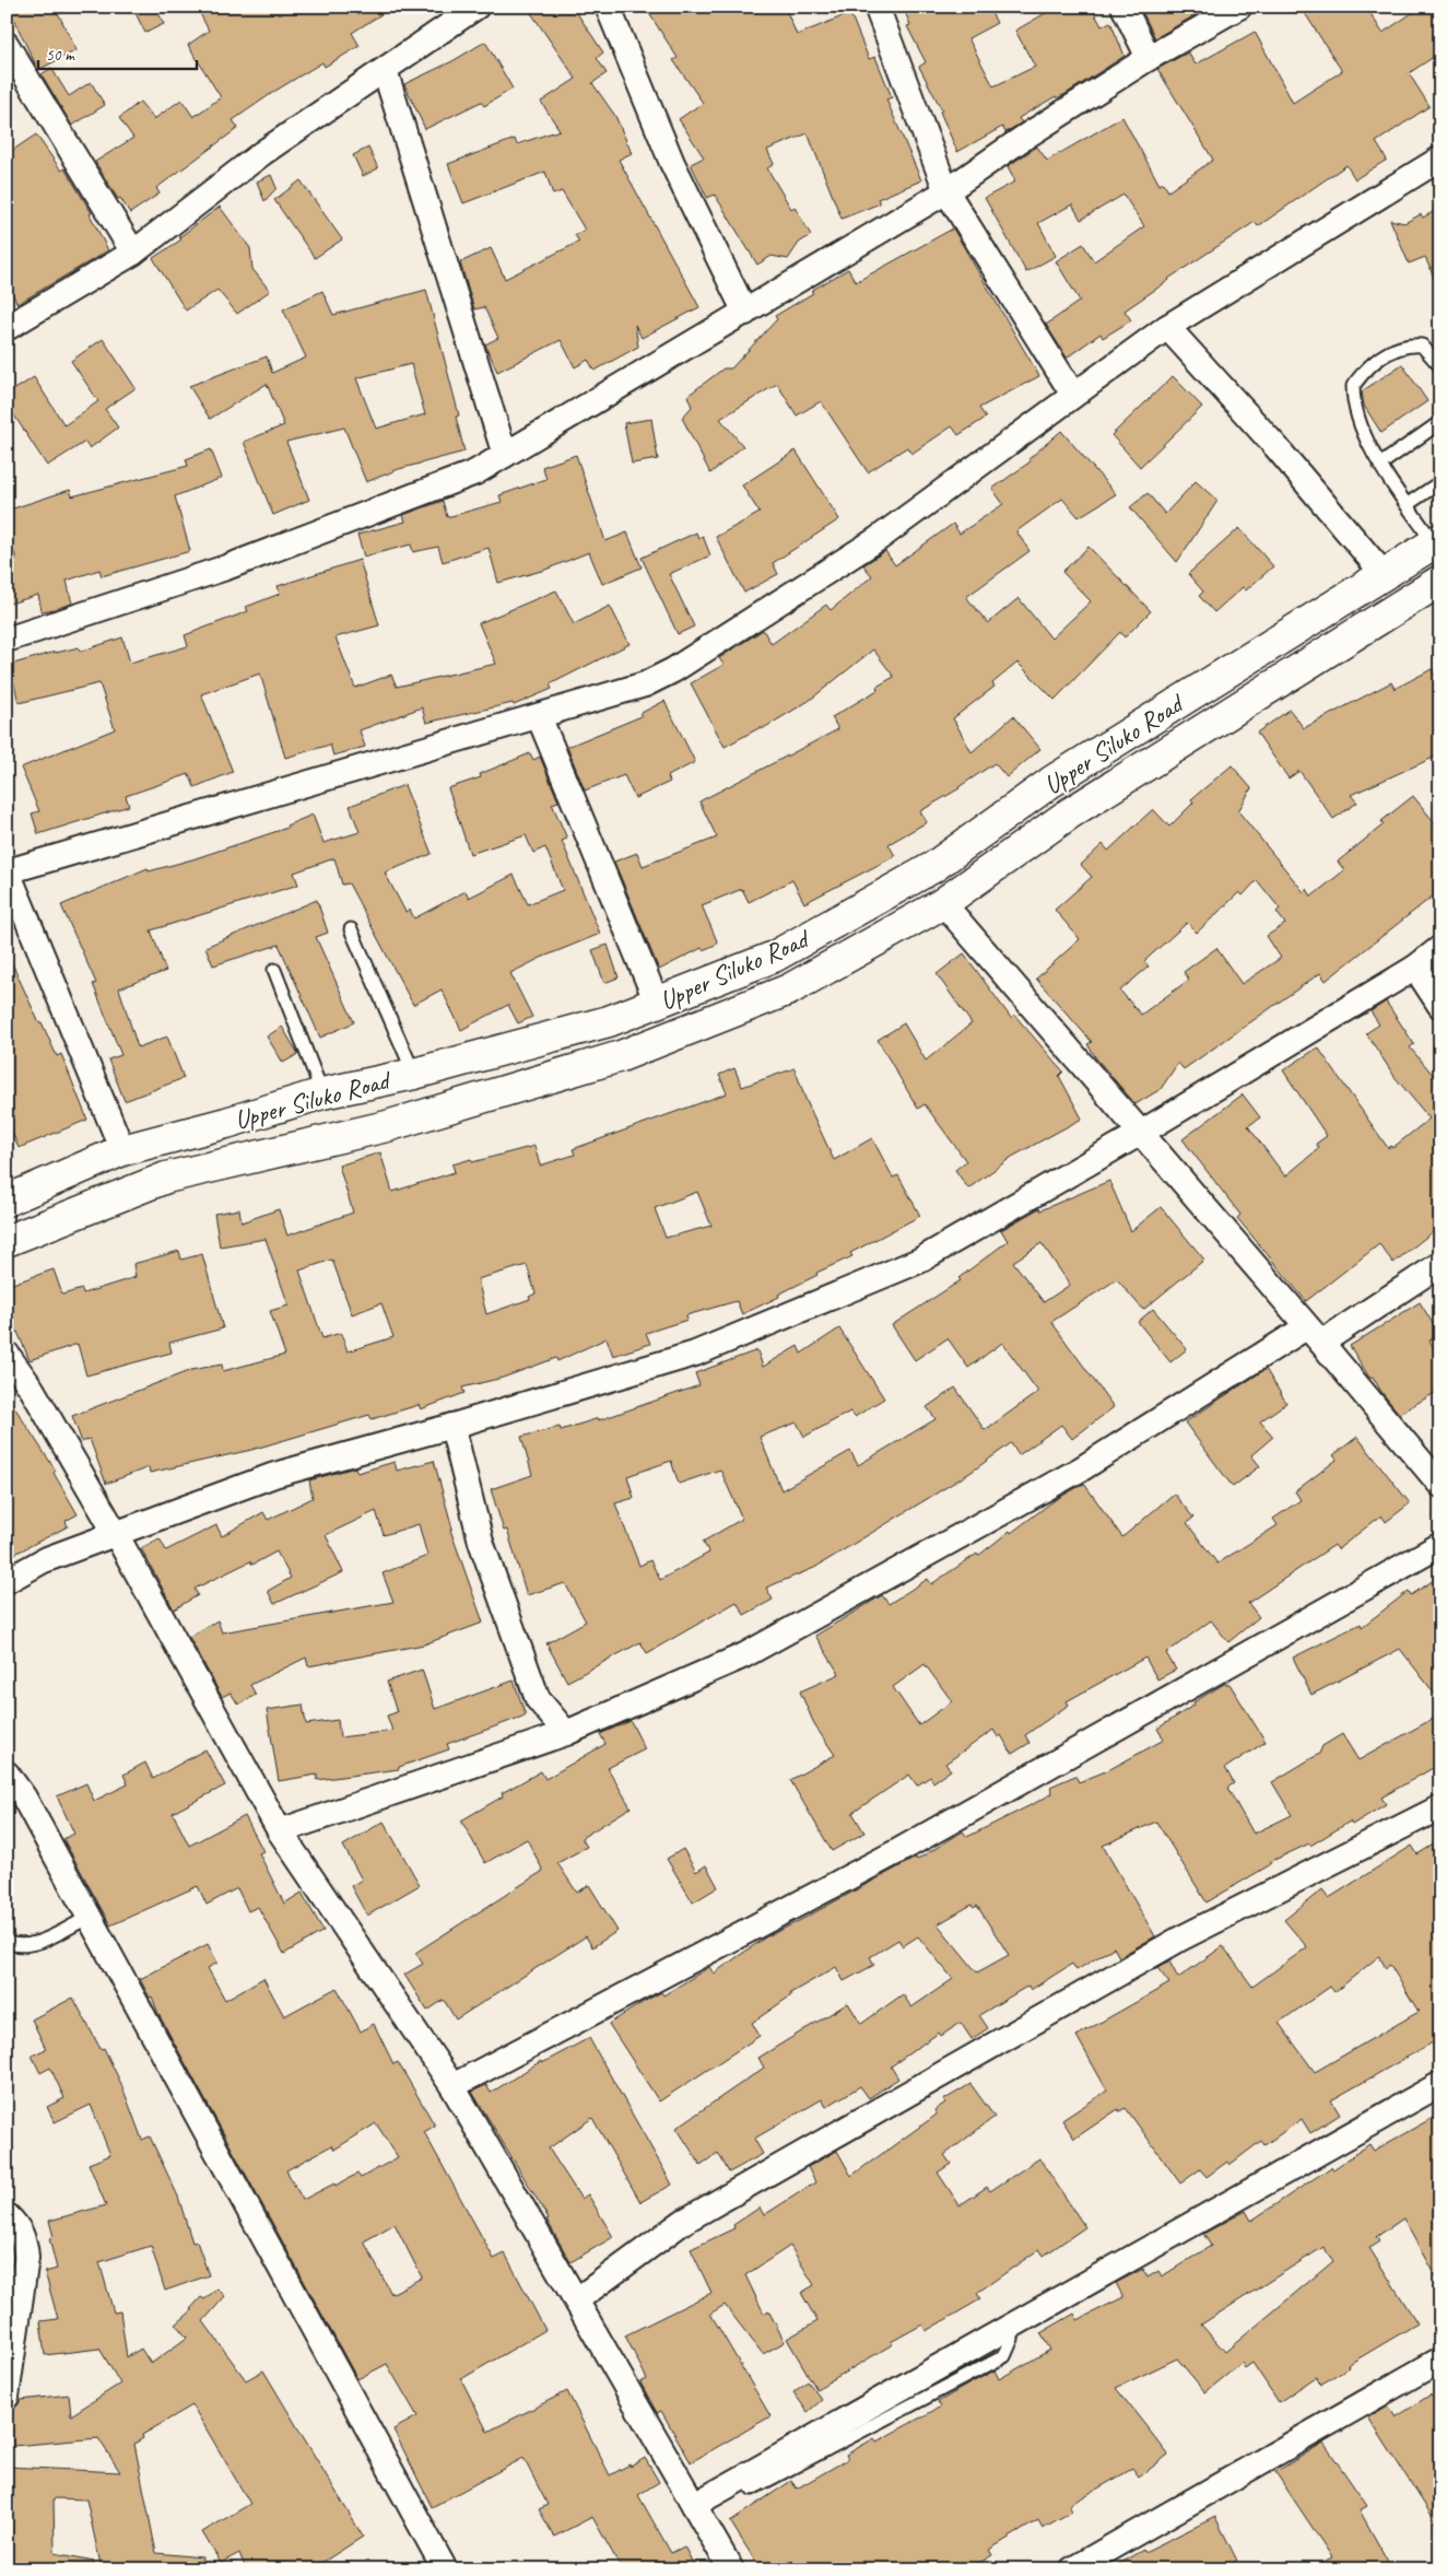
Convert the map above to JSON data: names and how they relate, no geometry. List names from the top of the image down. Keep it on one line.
{"streets":{"main road":["Upper Siluko Road"]},"scale_bar":"50 m"}
